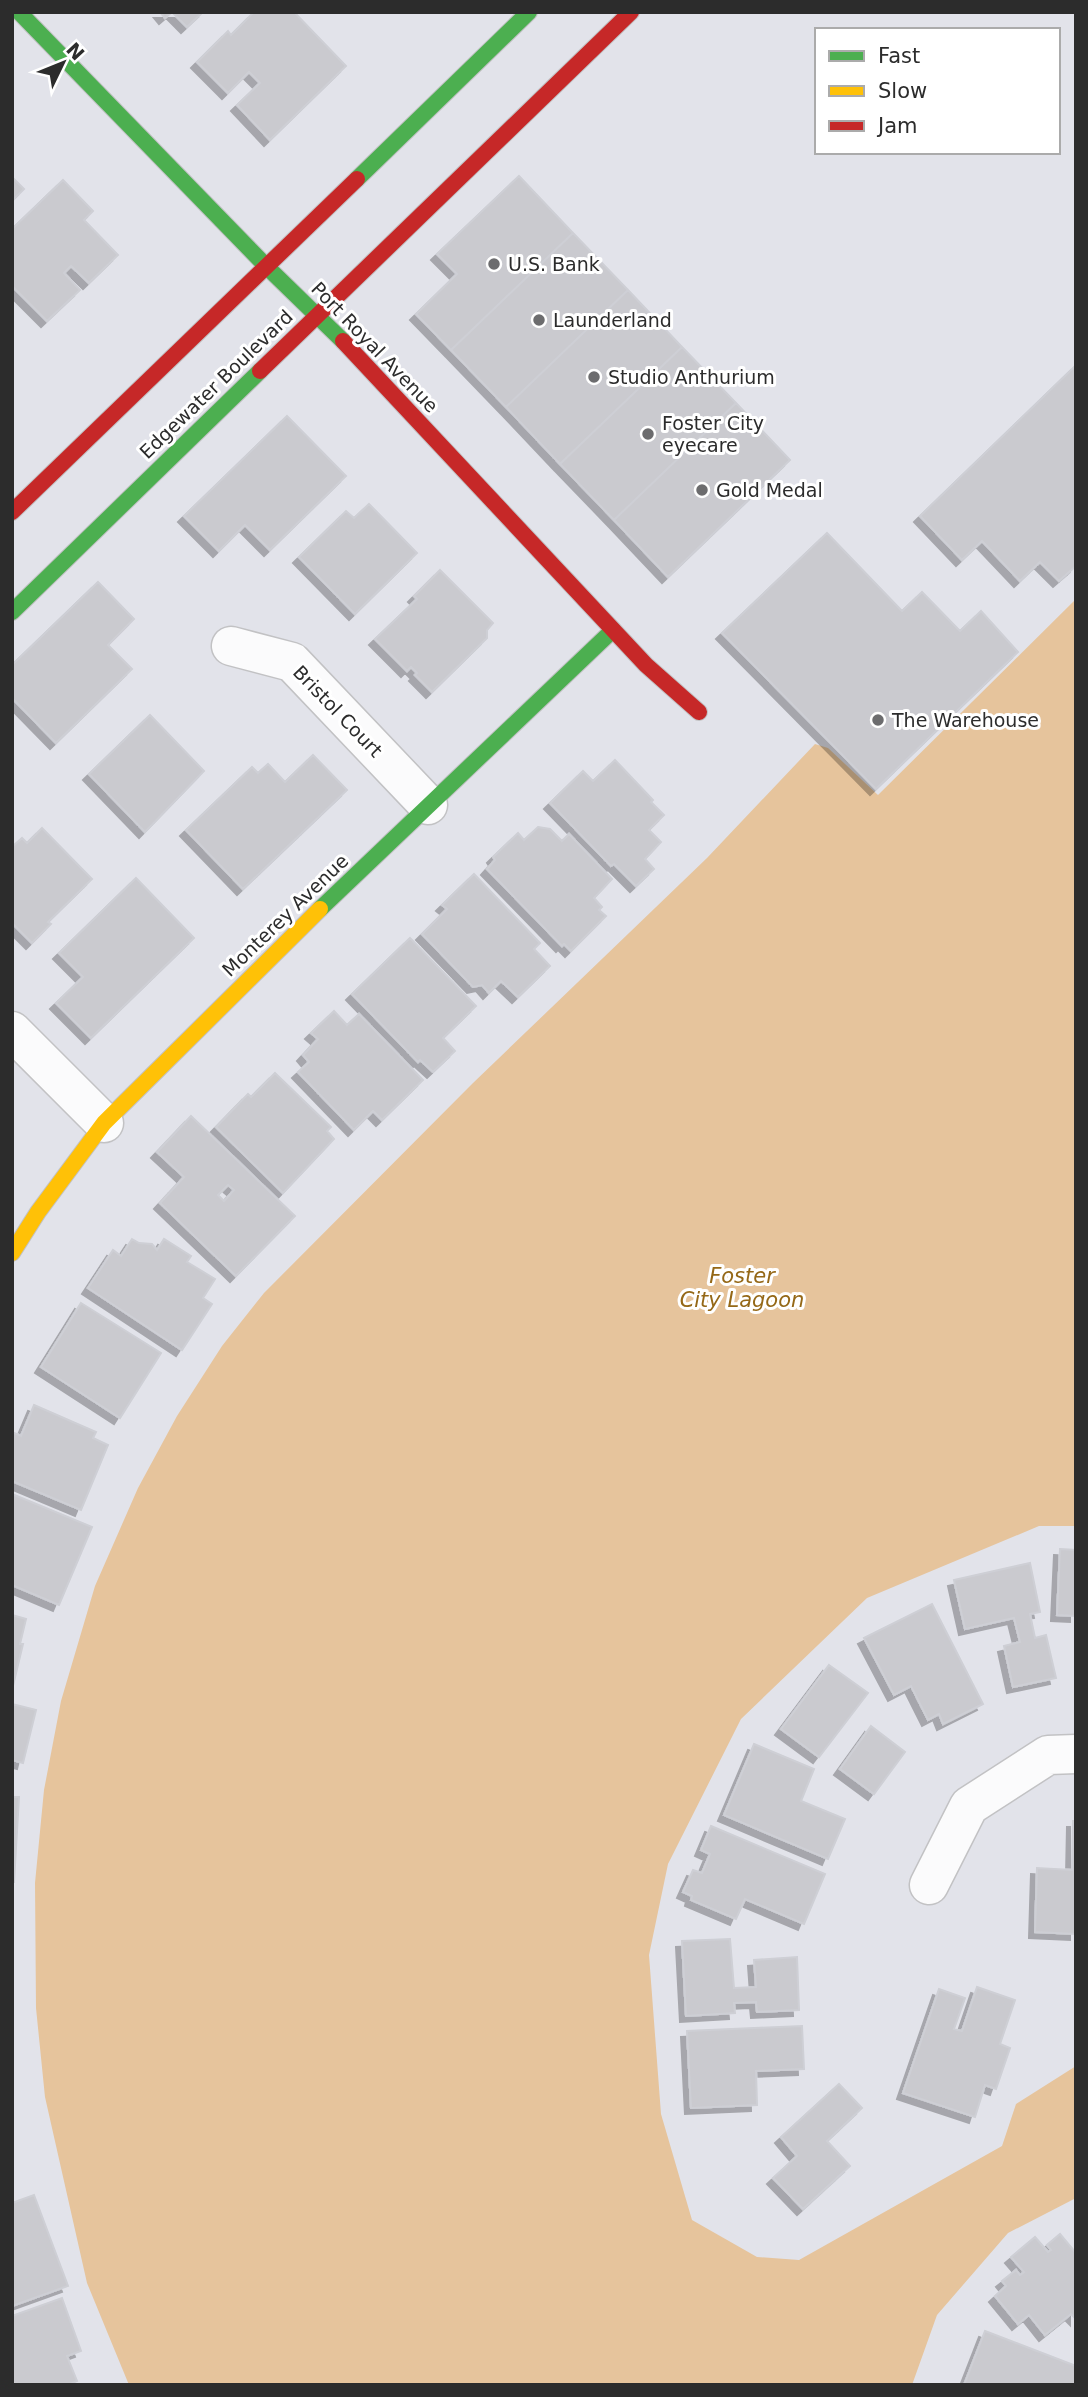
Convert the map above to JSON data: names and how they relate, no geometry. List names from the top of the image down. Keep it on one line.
{"streets":{"street":["Port Royal Avenue","Edgewater Boulevard","Bristol Court","Monterey Avenue"]},"crossings":[["Port Royal Avenue","Edgewater Boulevard"],["Port Royal Avenue","Monterey Avenue"],["Bristol Court","Monterey Avenue"]],"water":["Foster City Lagoon"],"places":["U.S. Bank","Launderland","Studio Anthurium","Foster City eyecare","Gold Medal","The Warehouse"],"legend":["Fast","Slow","Jam"],"north":"top right"}
